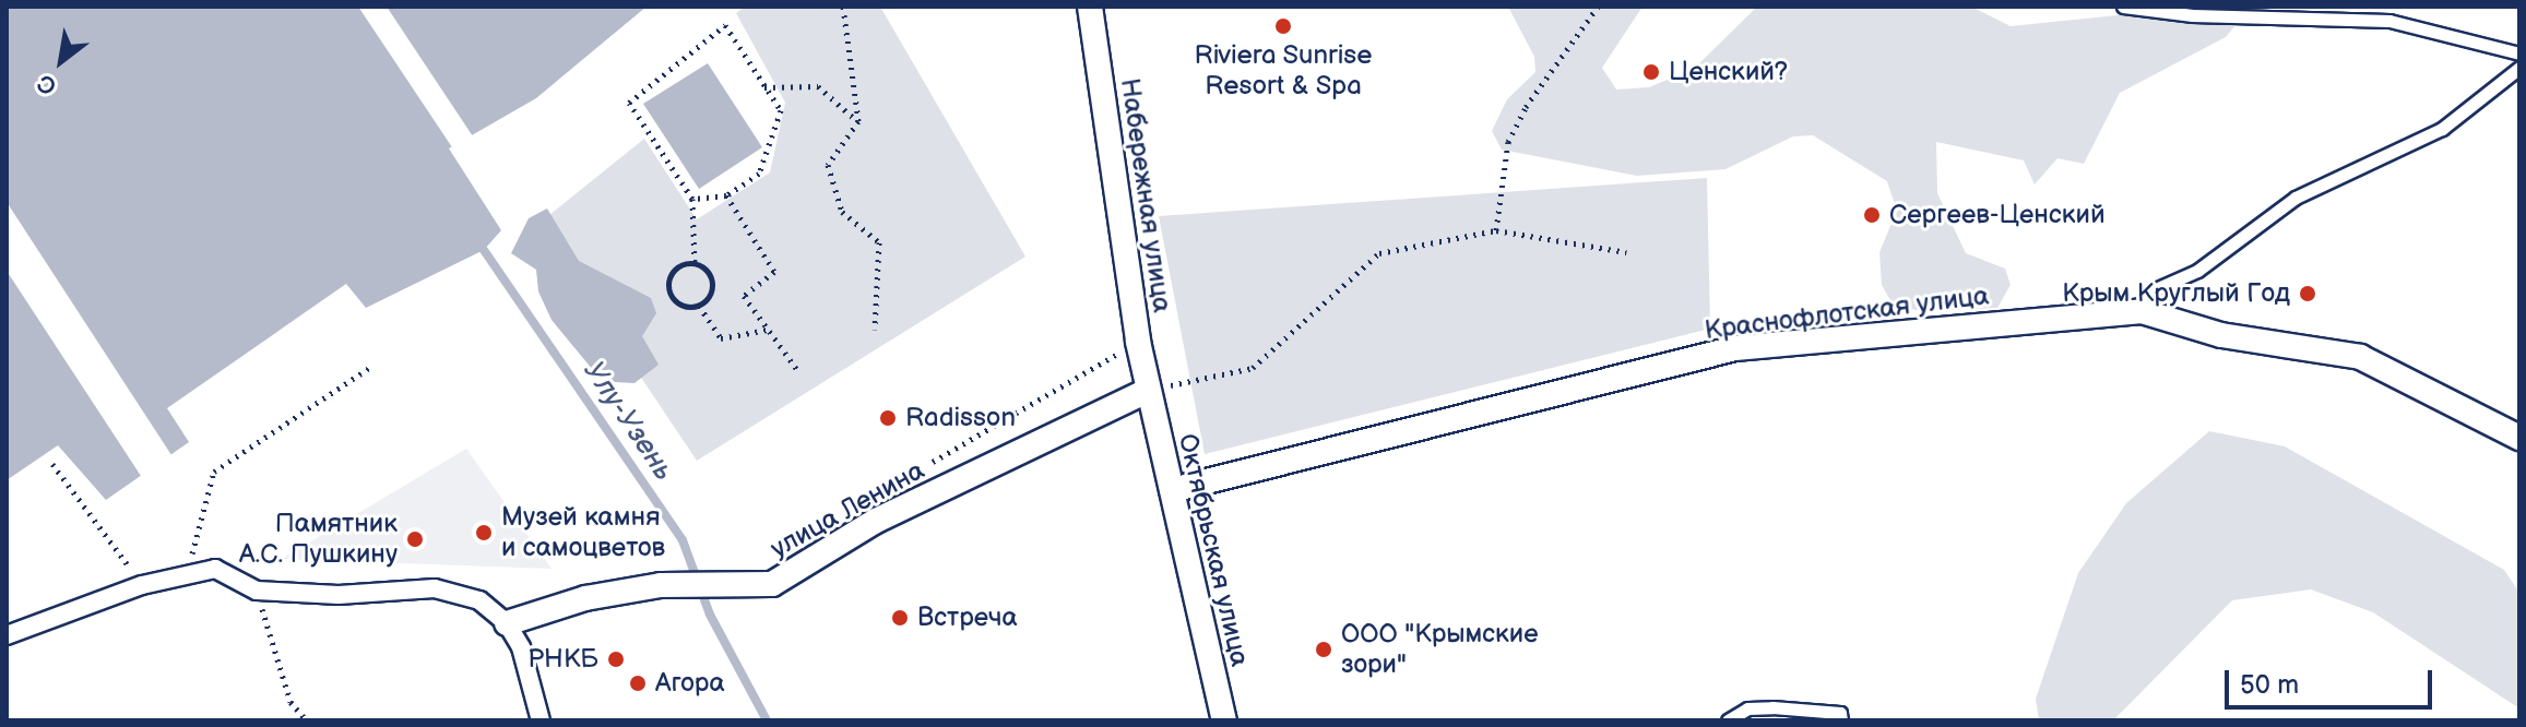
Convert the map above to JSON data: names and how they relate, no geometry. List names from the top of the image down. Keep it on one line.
{"streets":{"street":["Набережная улица","Краснофлотская улица","улица Ленина","Октябрьская улица"]},"crossings":[["Набережная улица","улица Ленина"],["Набережная улица","Октябрьская улица"],["Краснофлотская улица","Октябрьская улица"],["улица Ленина","Октябрьская улица"]],"water":["Улу-Узень"],"places":["Riviera Sunrise Resort & Spa","Ценский?","Сергеев-Ценский","Крым Круглый Год","Radisson","Музей камня и самоцветов","Памятник А.С. Пушкину","Встреча","ООО \"Крымские зори\"","РНКБ","Агора"],"scale_bar":"50 m","north":"bottom left"}
